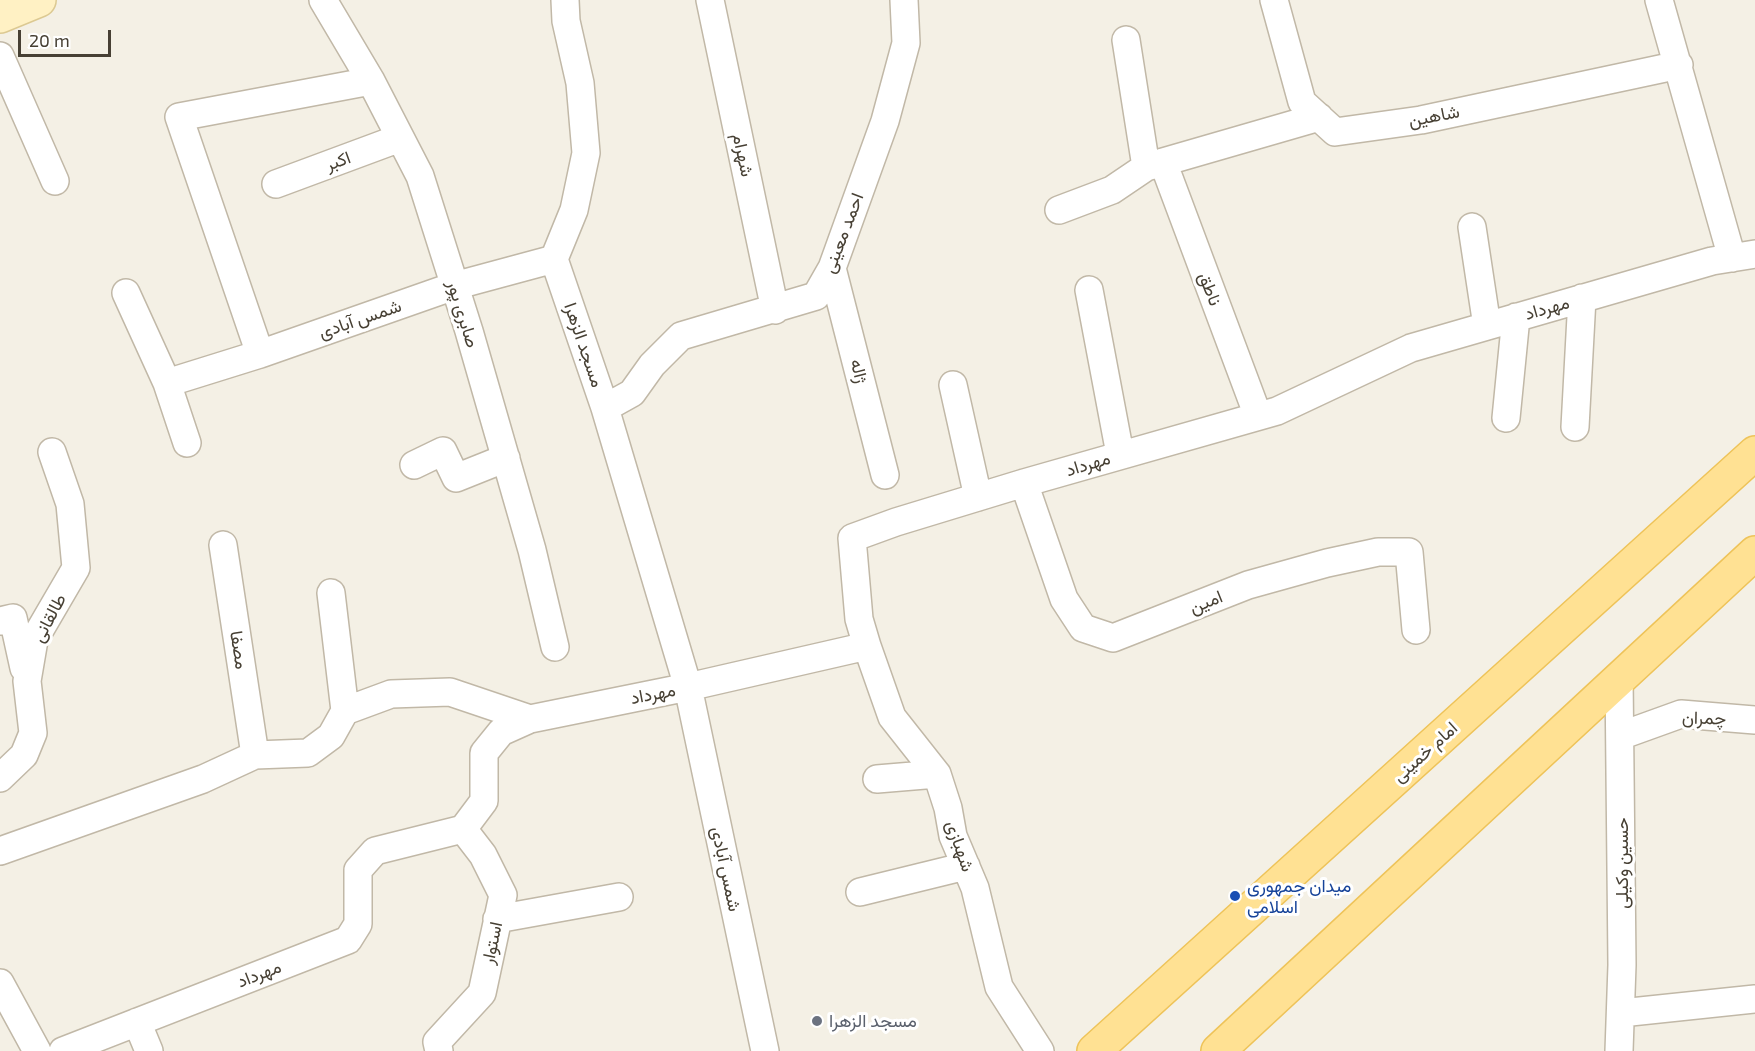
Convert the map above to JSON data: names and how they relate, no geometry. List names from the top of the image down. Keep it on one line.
{"streets":{"main road":["امام خمینی"],"street":["شاهین","شهرام","اکبر","احمد معینی","ناطق","مهرداد","صابری پور","شمس آبادی","مسجد الزهرا","ژاله","امین","طالقانی","مصفا","چمران","شهبازی","حسین وکیلی","استوار"]},"crossings":[["شهرام","احمد معینی"],["اکبر","صابری پور"],["احمد معینی","مسجد الزهرا"],["احمد معینی","ژاله"],["ناطق","مهرداد"],["مهرداد","شمس آبادی"],["مهرداد","مسجد الزهرا"],["مهرداد","امین"],["مهرداد","شهبازی"],["مهرداد","استوار"],["صابری پور","شمس آبادی"],["شمس آبادی","مسجد الزهرا"],["چمران","حسین وکیلی"]],"places":["میدان جمهوری اسلامی","مسجد الزهرا"],"scale_bar":"20 m"}
